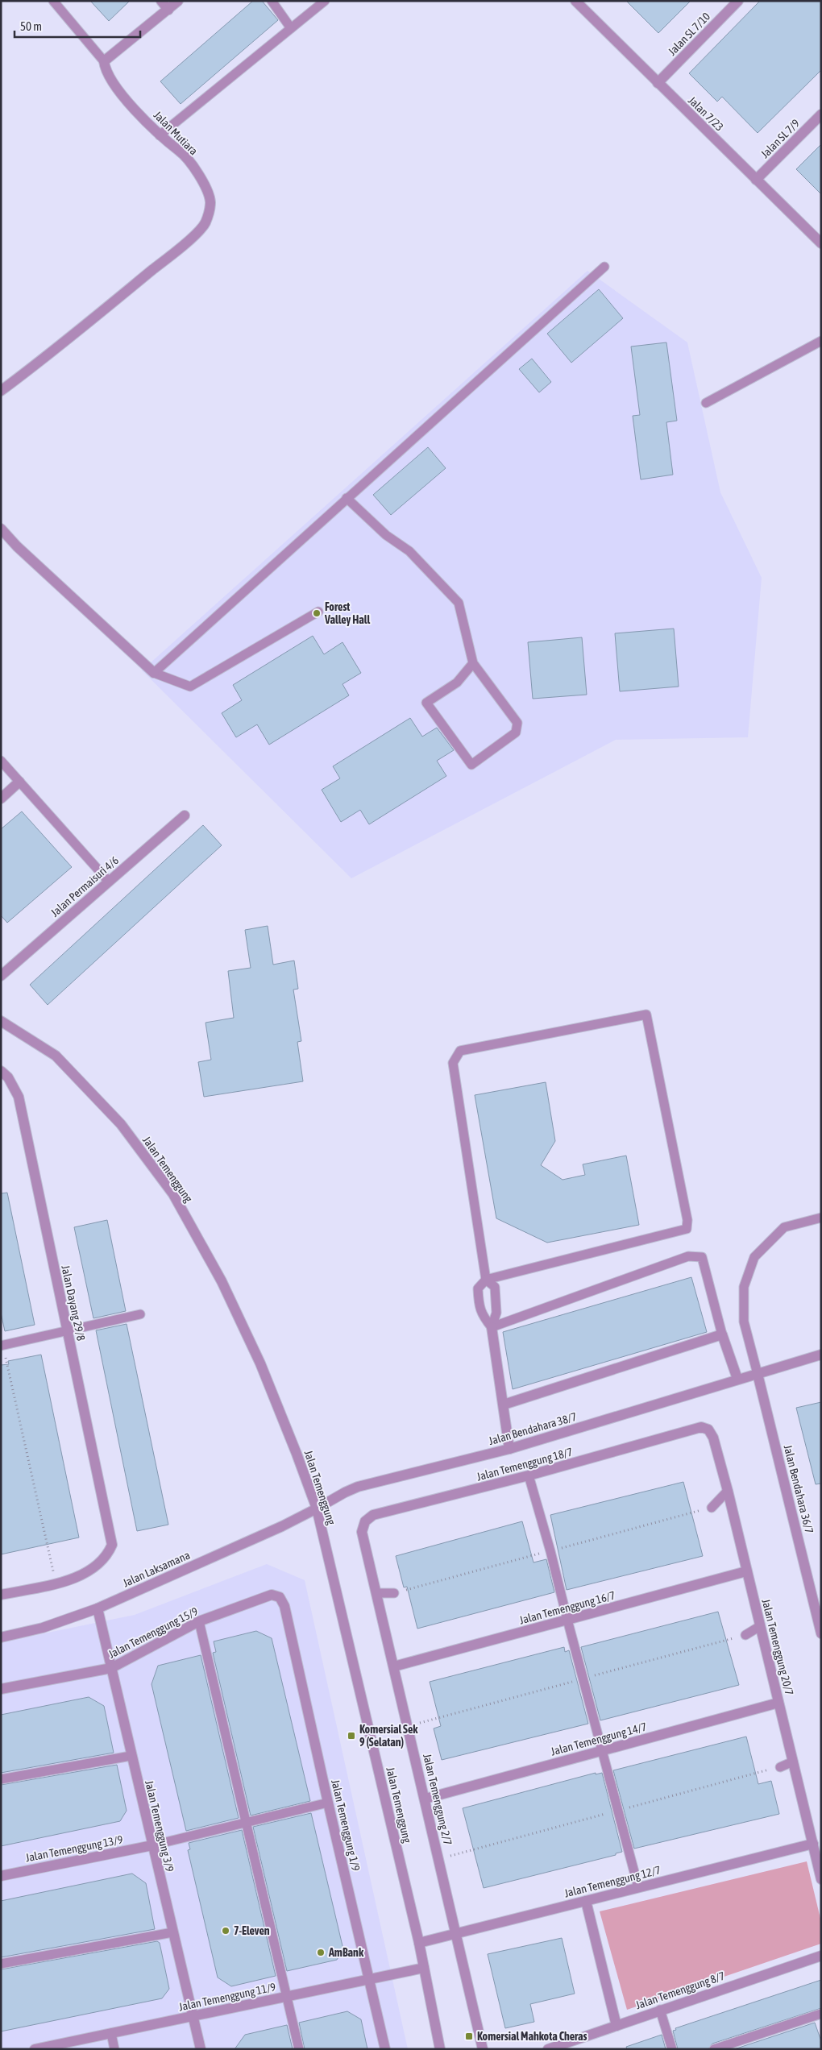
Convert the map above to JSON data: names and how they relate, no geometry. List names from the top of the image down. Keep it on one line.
{"streets":{"street":["Jalan SL 7/10","Jalan 7/23","Jalan Mutiara","Jalan SL 7/9","Jalan Permaisuri 4/6","Jalan Temenggung","Jalan Dayang 29/8","Jalan Bendahara 38/7","Jalan Temenggung 18/7","Jalan Bendahara 36/7","Jalan Laksamana","Jalan Temenggung 16/7","Jalan Temenggung 15/9","Jalan Temenggung 20/7","Jalan Temenggung 14/7","Jalan Temenggung 2/7","Jalan Temenggung 1/9","Jalan Temenggung 3/9","Jalan Temenggung 13/9","Jalan Temenggung 12/7","Jalan Temenggung 8/7","Jalan Temenggung 11/9"]},"crossings":[["Jalan SL 7/10","Jalan 7/23"],["Jalan 7/23","Jalan SL 7/9"],["Jalan Temenggung","Jalan Bendahara 38/7"],["Jalan Temenggung","Jalan Laksamana"],["Jalan Temenggung","Jalan Temenggung 12/7"],["Jalan Temenggung","Jalan Temenggung 11/9"],["Jalan Bendahara 38/7","Jalan Bendahara 36/7"],["Jalan Bendahara 38/7","Jalan Laksamana"],["Jalan Temenggung 18/7","Jalan Temenggung 20/7"],["Jalan Temenggung 18/7","Jalan Temenggung 2/7"],["Jalan Laksamana","Jalan Temenggung 3/9"],["Jalan Temenggung 16/7","Jalan Temenggung 20/7"],["Jalan Temenggung 16/7","Jalan Temenggung 2/7"],["Jalan Temenggung 15/9","Jalan Temenggung 1/9"],["Jalan Temenggung 15/9","Jalan Temenggung 3/9"],["Jalan Temenggung 20/7","Jalan Temenggung 14/7"],["Jalan Temenggung 20/7","Jalan Temenggung 12/7"],["Jalan Temenggung 14/7","Jalan Temenggung 2/7"],["Jalan Temenggung 2/7","Jalan Temenggung 12/7"],["Jalan Temenggung 1/9","Jalan Temenggung 11/9"],["Jalan Temenggung 3/9","Jalan Temenggung 13/9"],["Jalan Temenggung 3/9","Jalan Temenggung 11/9"]],"places":{"other":["Forest Valley Hall","7-Eleven","AmBank"],"transit":["Komersial Sek 9 (Selatan)","Komersial Mahkota Cheras"]},"scale_bar":"50 m"}
